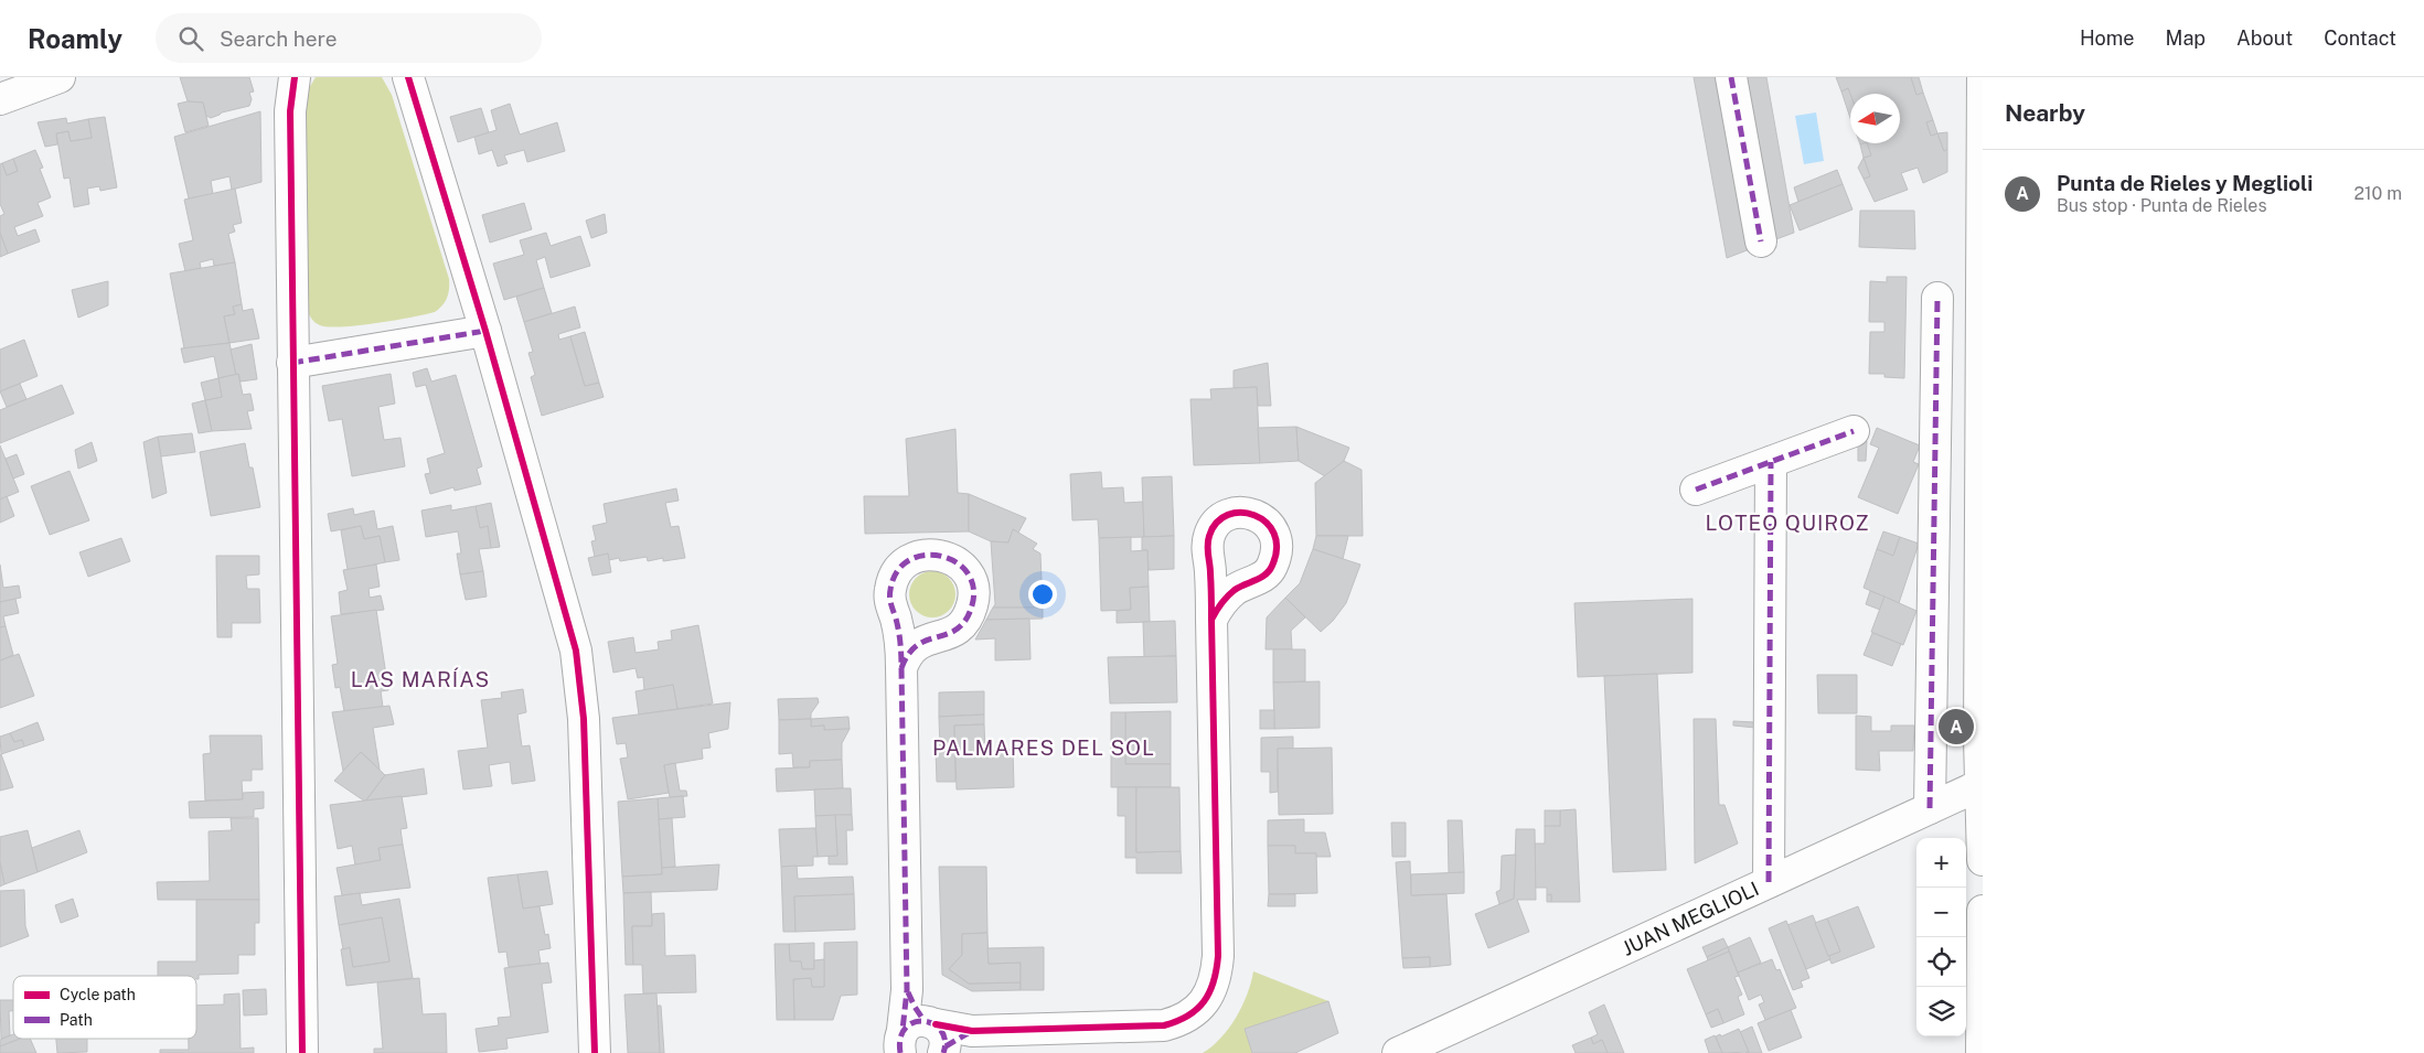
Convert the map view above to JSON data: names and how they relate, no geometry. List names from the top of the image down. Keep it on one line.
{"streets":{"street":["JUAN MEGLIOLI"]},"districts":["LOTEO QUIROZ","LAS MARÍAS","PALMARES DEL SOL"],"legend":["Cycle path","Path"],"north":"left","page":{"header":"Roamly","search":"Search here","nav":["Home","Map","About","Contact"],"heading":"Nearby","list":[{"mark":"A","name":"Punta de Rieles y Meglioli","note":"Bus stop · Punta de Rieles","value":"210 m"}],"pins":"A","map_buttons":["+","−"]}}
